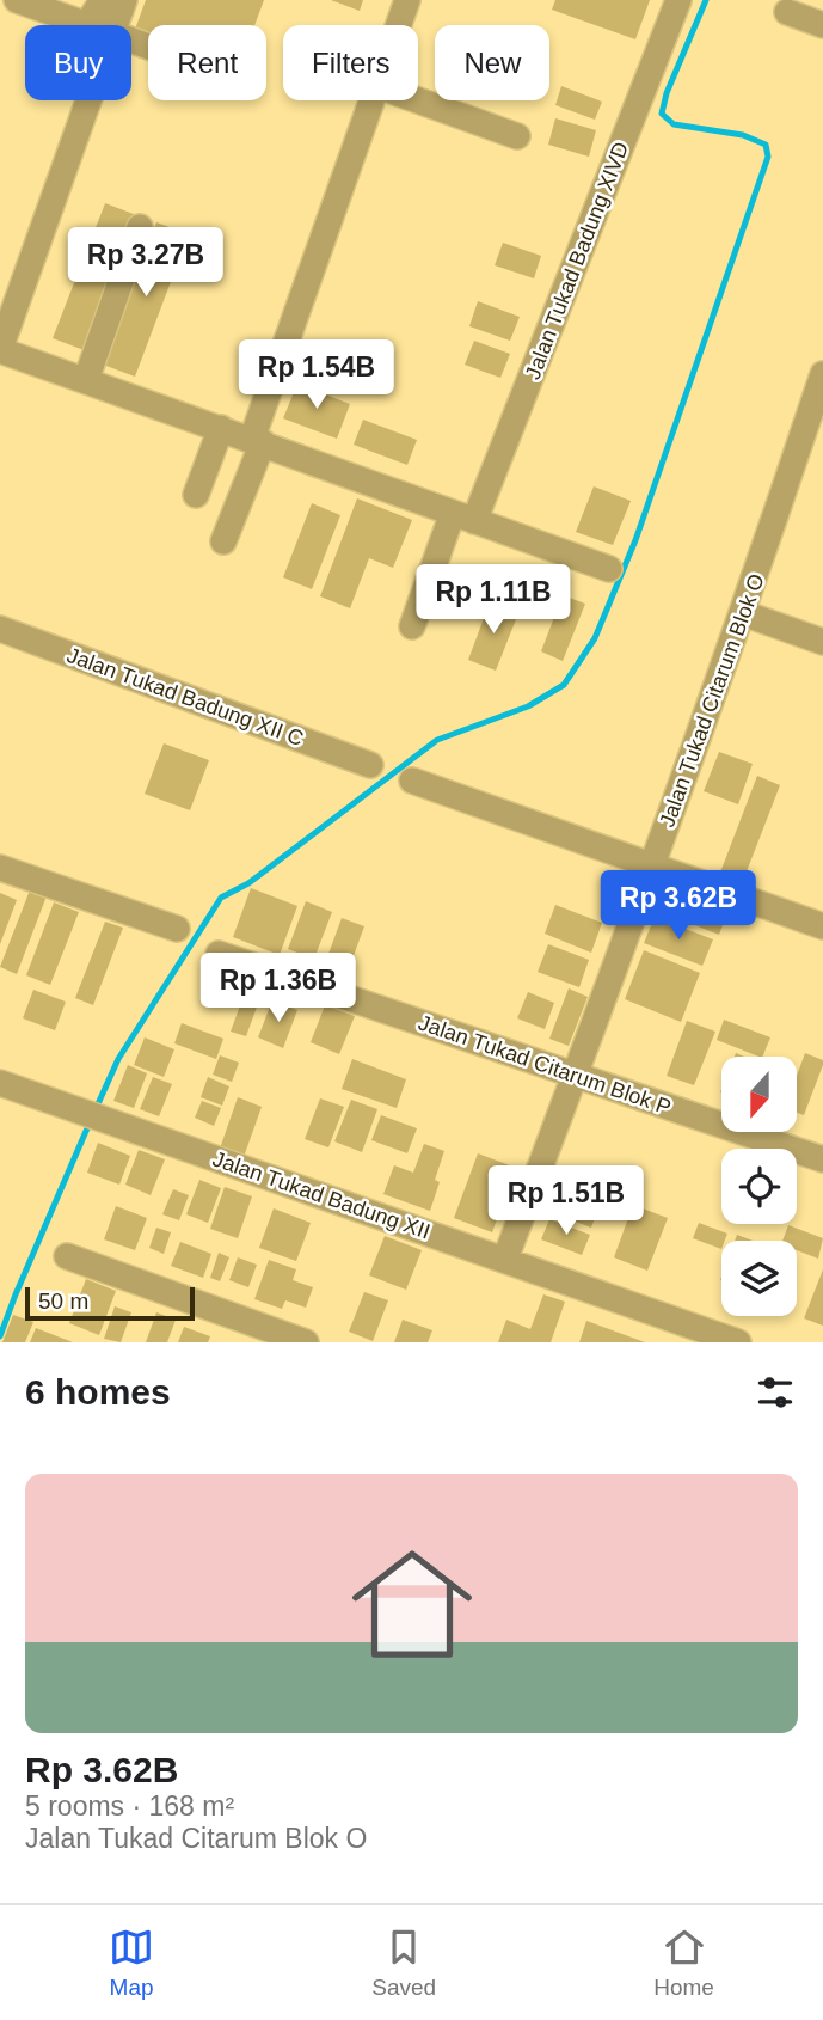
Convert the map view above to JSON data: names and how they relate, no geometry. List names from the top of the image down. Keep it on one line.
{"streets":{"street":["Jalan Tukad Badung XIVD","Jalan Tukad Badung XII C","Jalan Tukad Citarum Blok O","Jalan Tukad Citarum Blok P","Jalan Tukad Badung XII"]},"crossings":[["Jalan Tukad Citarum Blok O","Jalan Tukad Citarum Blok P"],["Jalan Tukad Citarum Blok O","Jalan Tukad Badung XII"]],"scale_bar":"50 m","north":"bottom","page":{"chip":["Buy","Rent","Filters","New"],"price":["Rp 3.27B","Rp 1.54B","Rp 1.11B","Rp 3.62B","Rp 1.36B","Rp 1.51B"],"scale":"50 m","heading":"6 homes","list":[{"name":"Rp 3.62B","note":"5 rooms · 168 m² · Jalan Tukad Citarum Blok O"}],"tabs":["Map","Saved","Home"]}}
